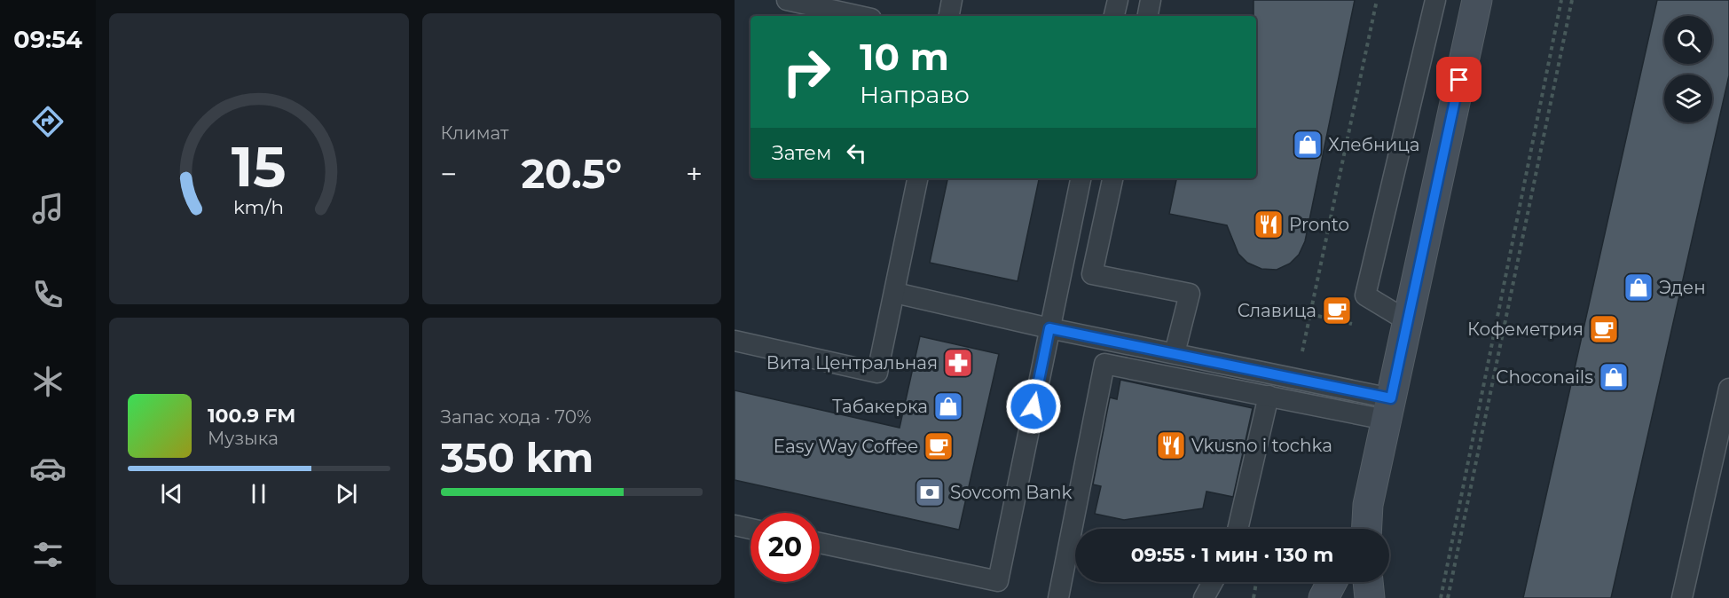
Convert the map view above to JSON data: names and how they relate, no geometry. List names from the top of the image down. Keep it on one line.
{"places":{"shop":["Хлебница","Эден","Choconails","Табакерка"],"restaurant":["Pronto","Vkusno i tochka"],"cafe":["Славица","Кофеметрия","Easy Way Coffee"],"pharmacy":["Вита Центральная"],"bank":["Sovcom Bank"]},"page":{"tabs":"09:54","tile":["Климат",["Запас хода · 70%","350 km"]],"turn":["10 m","Направо"],"then":"Затем","heat":["−","20.5°","+"],"song":["100.9 FM","Музыка"],"limit":"20","trip":"09:55 · 1 мин · 130 m","gauge":["15","km/h"]}}
